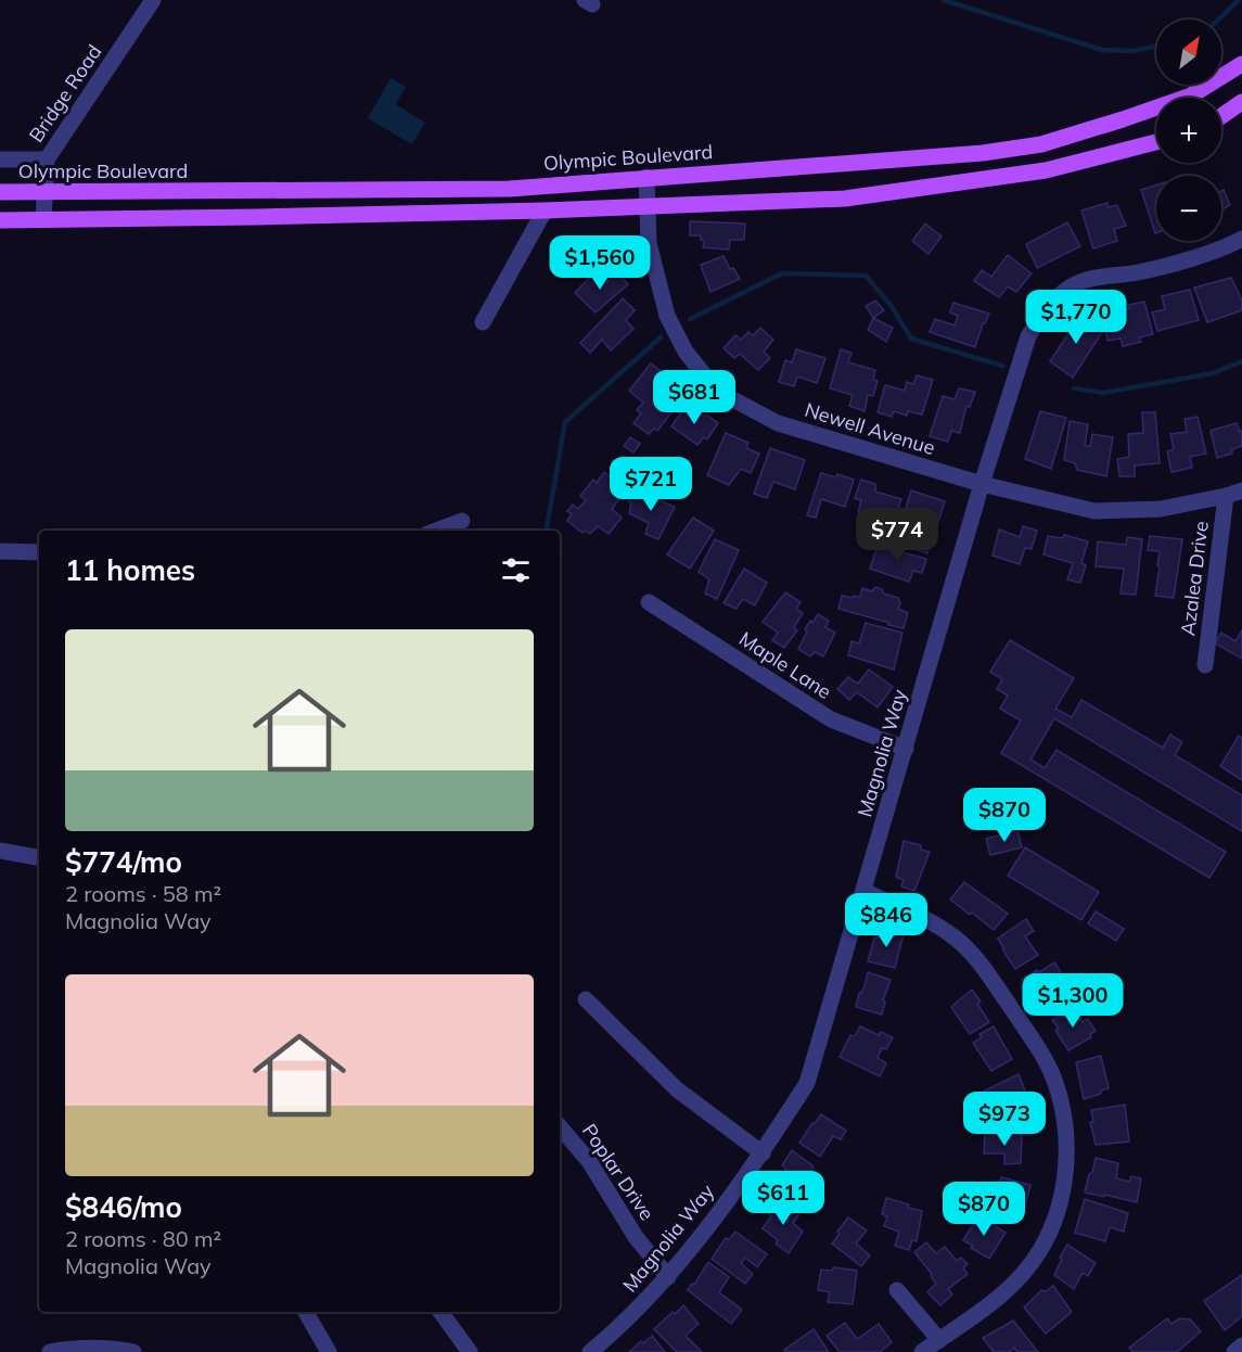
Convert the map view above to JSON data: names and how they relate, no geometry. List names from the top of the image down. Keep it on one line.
{"streets":{"main road":["Olympic Boulevard"],"street":["Bridge Road","Newell Avenue","Azalea Drive","Maple Lane","Magnolia Way","Poplar Drive"]},"crossings":[["Bridge Road","Olympic Boulevard"],["Olympic Boulevard","Newell Avenue"],["Newell Avenue","Azalea Drive"],["Newell Avenue","Magnolia Way"],["Maple Lane","Magnolia Way"],["Magnolia Way","Poplar Drive"]],"north":"top right","page":{"map_buttons":["+","−"],"price":["$1,560","$1,770","$681","$721","$774","$870","$846","$1,300","$973","$611","$870"],"heading":"11 homes","list":[{"name":"$774/mo","note":"2 rooms · 58 m² · Magnolia Way"},{"name":"$846/mo","note":"2 rooms · 80 m² · Magnolia Way"}]}}
